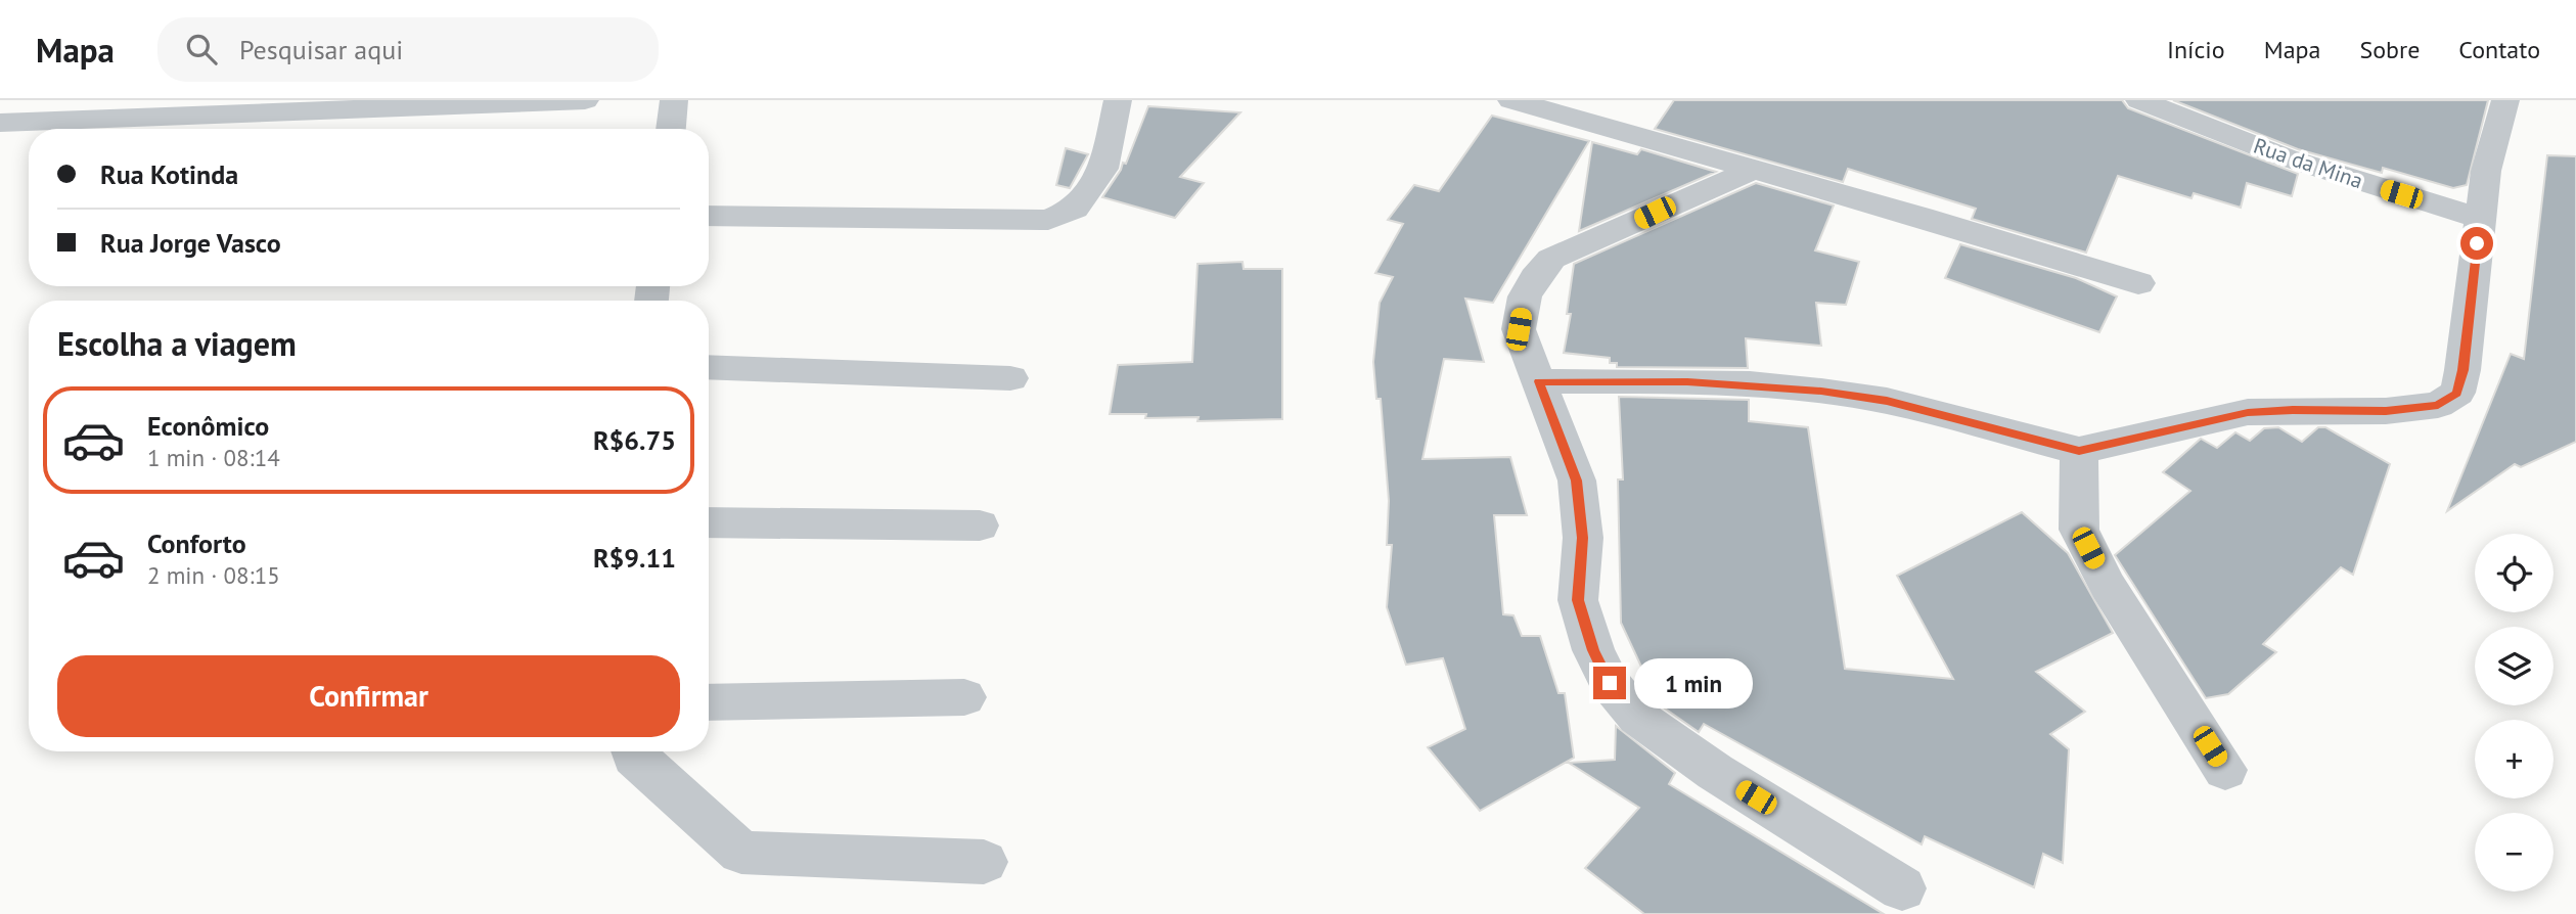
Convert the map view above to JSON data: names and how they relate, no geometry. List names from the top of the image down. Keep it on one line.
{"streets":{"street":["Rua da Mina"]},"page":{"header":"Mapa","search":"Pesquisar aqui","nav":["Início","Mapa","Sobre","Contato"],"banner":["Rua Kotinda","Rua Jorge Vasco"],"heading":"Escolha a viagem","list":[{"name":"Econômico","note":"1 min · 08:14","value":"R$6.75"},{"name":"Conforto","note":"2 min · 08:15","value":"R$9.11"}],"map_buttons":["+","−"],"buttons":"Confirmar","bubble":"1 min"}}
